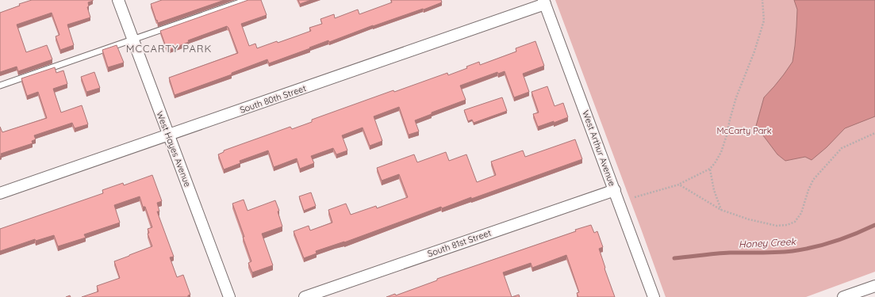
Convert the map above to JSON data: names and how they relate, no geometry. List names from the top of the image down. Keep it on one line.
{"streets":{"street":["South 80th Street","West Arthur Avenue","West Hayes Avenue","South 81st Street"]},"crossings":[["South 80th Street","West Arthur Avenue"],["South 80th Street","West Hayes Avenue"],["West Arthur Avenue","South 81st Street"]],"districts":["MCCARTY PARK"],"water":["Honey Creek"],"parks":["McCarty Park"]}
